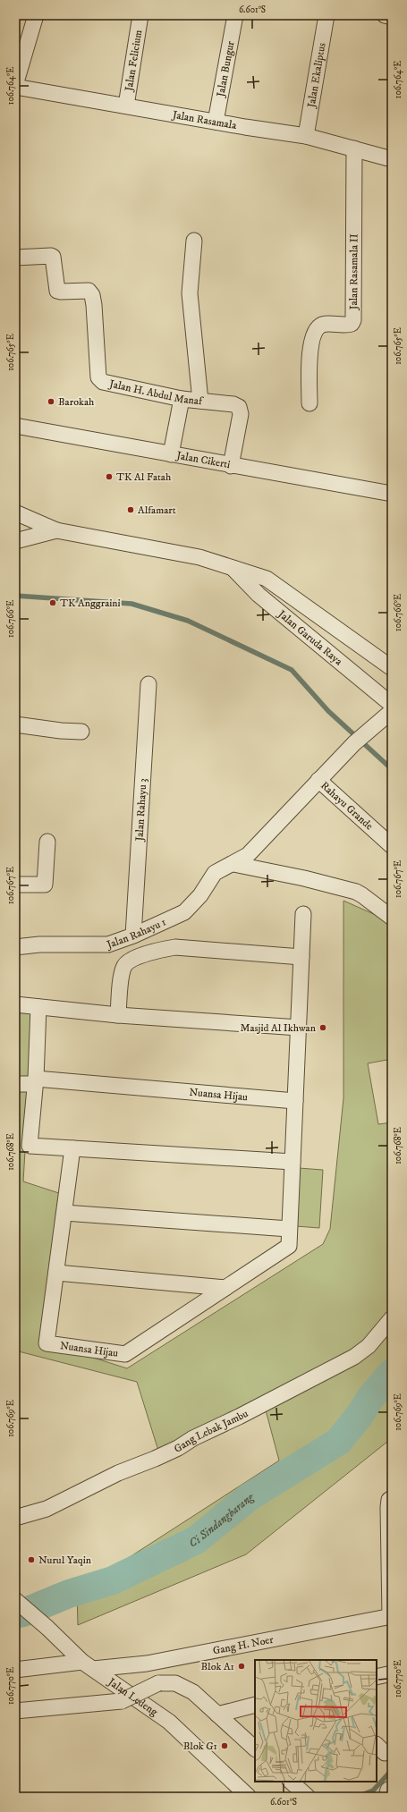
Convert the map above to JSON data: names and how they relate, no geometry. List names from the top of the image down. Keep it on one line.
{"streets":{"street":["Jalan Felicium","Jalan Bungur","Jalan Ekaliptus","Jalan Rasamala","Jalan Rasamala II","Jalan H. Abdul Manaf","Jalan Cikerti","Jalan Garuda Raya","Rahayu Grande","Jalan Rahayu 3","Jalan Rahayu 1","Nuansa Hijau","Gang Lebak Jambu","Gang H. Noer","Jalan Ledeng"]},"crossings":[["Jalan Felicium","Jalan Rasamala"],["Jalan Bungur","Jalan Rasamala"],["Jalan Ekaliptus","Jalan Rasamala"],["Jalan Rasamala","Jalan Rasamala II"],["Jalan H. Abdul Manaf","Jalan Cikerti"],["Rahayu Grande","Jalan Rahayu 1"],["Jalan Rahayu 3","Jalan Rahayu 1"],["Gang H. Noer","Jalan Ledeng"]],"water":["Ci Sindangbarang"],"places":["Barokah","TK Al Fatah","Alfamart","TK Anggraini","Masjid Al Ikhwan","Nurul Yaqin","Blok A1","Blok G1"],"coordinates":["6.601°S","106.764°E","106.765°E","106.766°E","106.767°E","106.768°E","106.769°E","106.770°E"]}
